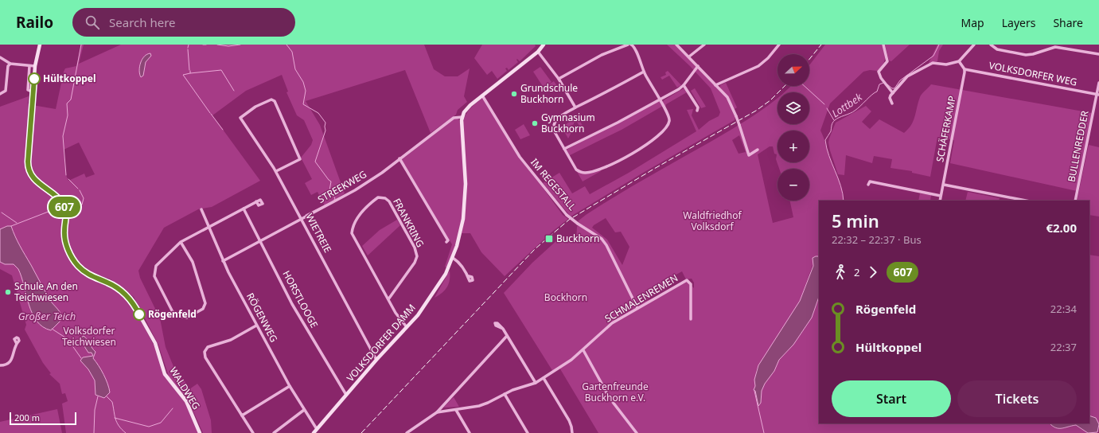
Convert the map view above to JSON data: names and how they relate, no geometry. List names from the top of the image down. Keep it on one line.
{"streets":{"main road":["VOLKSDORFER DAMM","WALDWEG"],"street":["VOLKSDORFER WEG","SCHÄFERKAMP","BULLENREDDER","IM REGESTALL","STREEKWEG","FRANKRING","WIETREIE","SCHMALENREMEN","HORSTLOOGE","RÖGENWEG"]},"crossings":[["VOLKSDORFER WEG","SCHÄFERKAMP"],["VOLKSDORFER WEG","BULLENREDDER"],["IM REGESTALL","SCHMALENREMEN"],["STREEKWEG","WIETREIE"],["STREEKWEG","HORSTLOOGE"],["STREEKWEG","RÖGENWEG"],["STREEKWEG","VOLKSDORFER DAMM"],["FRANKRING","VOLKSDORFER DAMM"],["WIETREIE","VOLKSDORFER DAMM"],["HORSTLOOGE","VOLKSDORFER DAMM"],["RÖGENWEG","VOLKSDORFER DAMM"]],"water":["Lottbek","Großer Teich"],"parks":["Waldfriedhof Volksdorf","Bockhorn","Volksdorfer Teichwiesen","Gartenfreunde Buckhorn e.V."],"places":{"other":["Hültkoppel","Grundschule Buckhorn","Gymnasium Buckhorn","Schule An den Teichwiesen","Rögenfeld"],"transit":["Buckhorn"]},"lines":["bus line 607"],"scale_bar":"200 m","north":"right","page":{"header":"Railo","search":"Search here","nav":["Map","Layers","Share"],"on_map":"607","map_buttons":["+","−"],"heading":["5 min","22:32 – 22:37 · Bus","€2.00"],"legs":["2","607"],"list":[{"name":"Rögenfeld","value":"22:34"},{"name":"Hültkoppel","value":"22:37"}],"buttons":["Start","Tickets"],"scale":"200 m"}}
